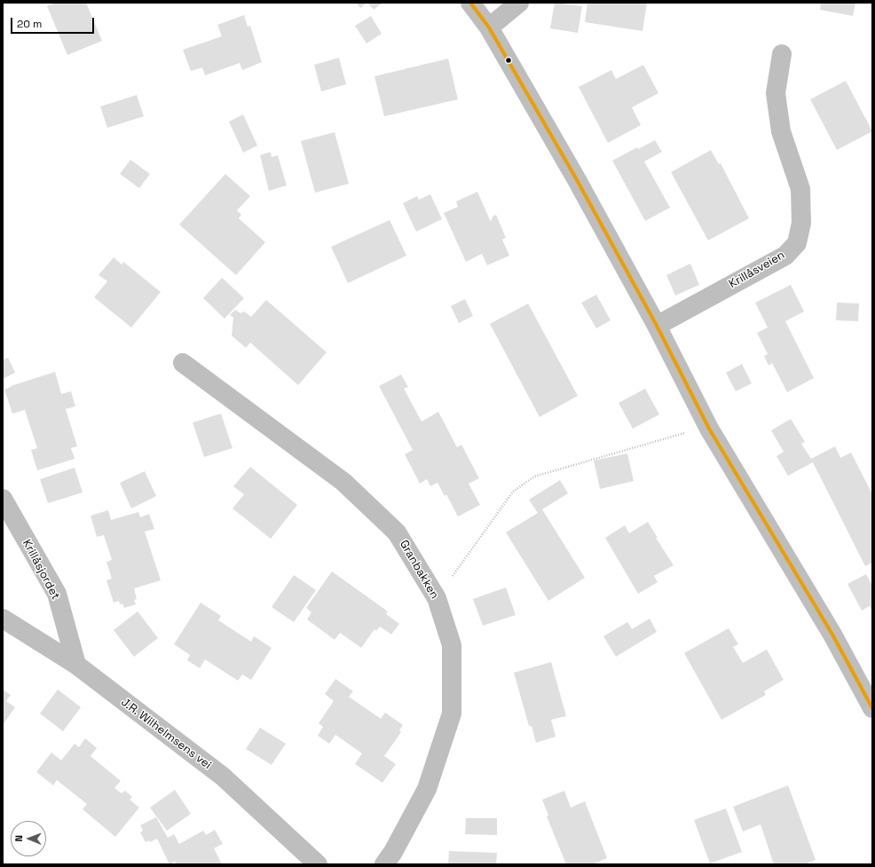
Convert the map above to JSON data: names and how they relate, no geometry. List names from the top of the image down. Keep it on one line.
{"streets":{"street":["Krillåsveien","Krillåsjordet","Granbakken","J.R. Wilhelmsens vei"]},"crossings":[["Krillåsjordet","J.R. Wilhelmsens vei"]],"scale_bar":"20 m","north":"left"}
